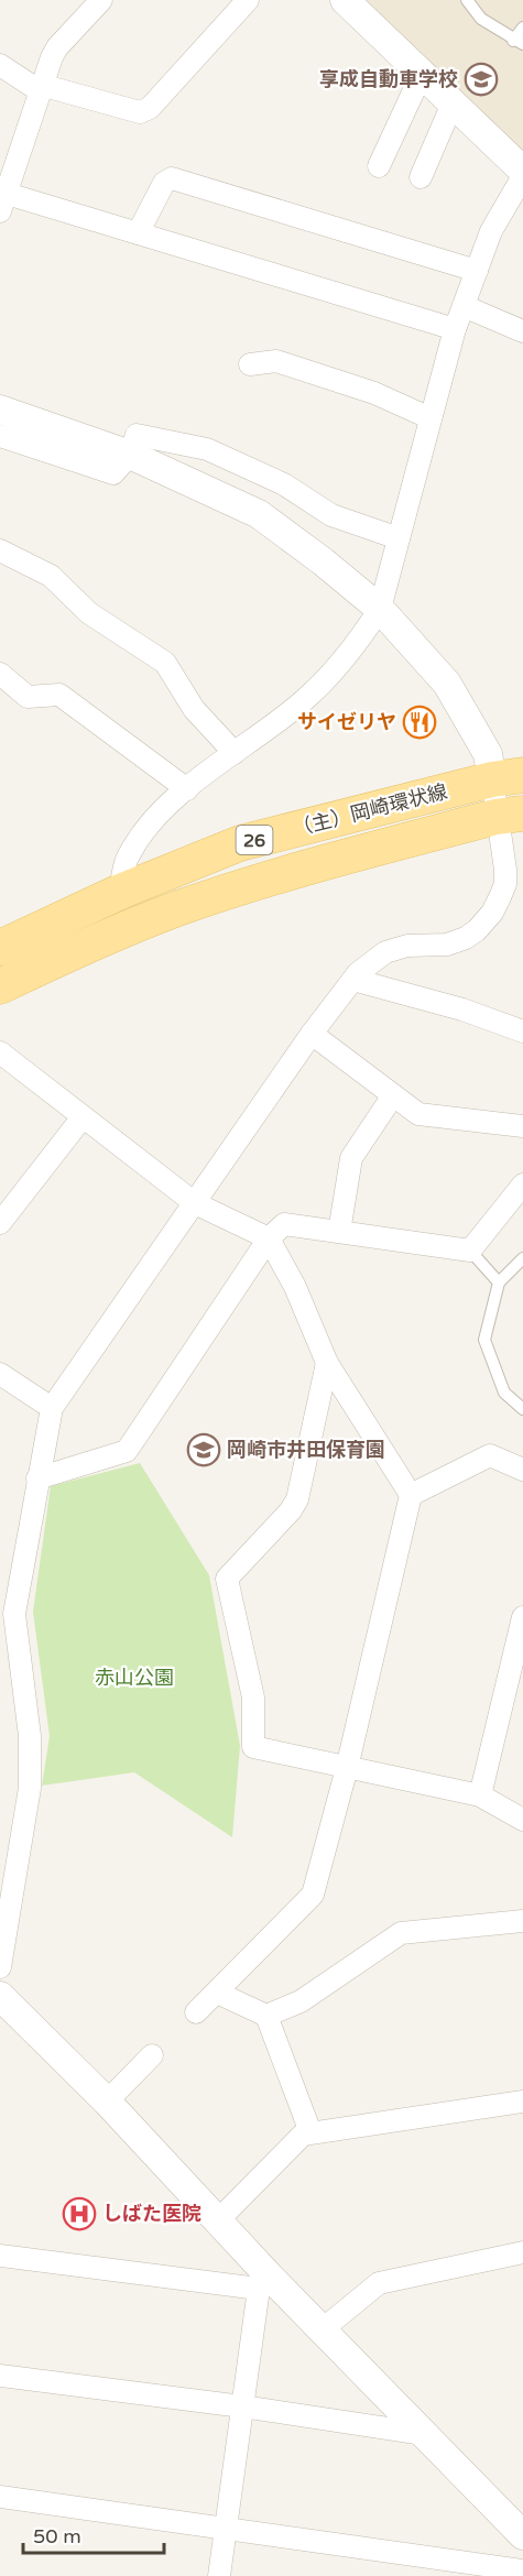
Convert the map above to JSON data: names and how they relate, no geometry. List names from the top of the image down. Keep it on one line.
{"streets":{"main road":["（主）岡崎環状線","26"]},"parks":["赤山公園"],"places":{"school or university":["享成自動車学校","岡崎市井田保育園"],"restaurant":["サイゼリヤ"],"hospital":["しばた医院"]},"scale_bar":"50 m"}
